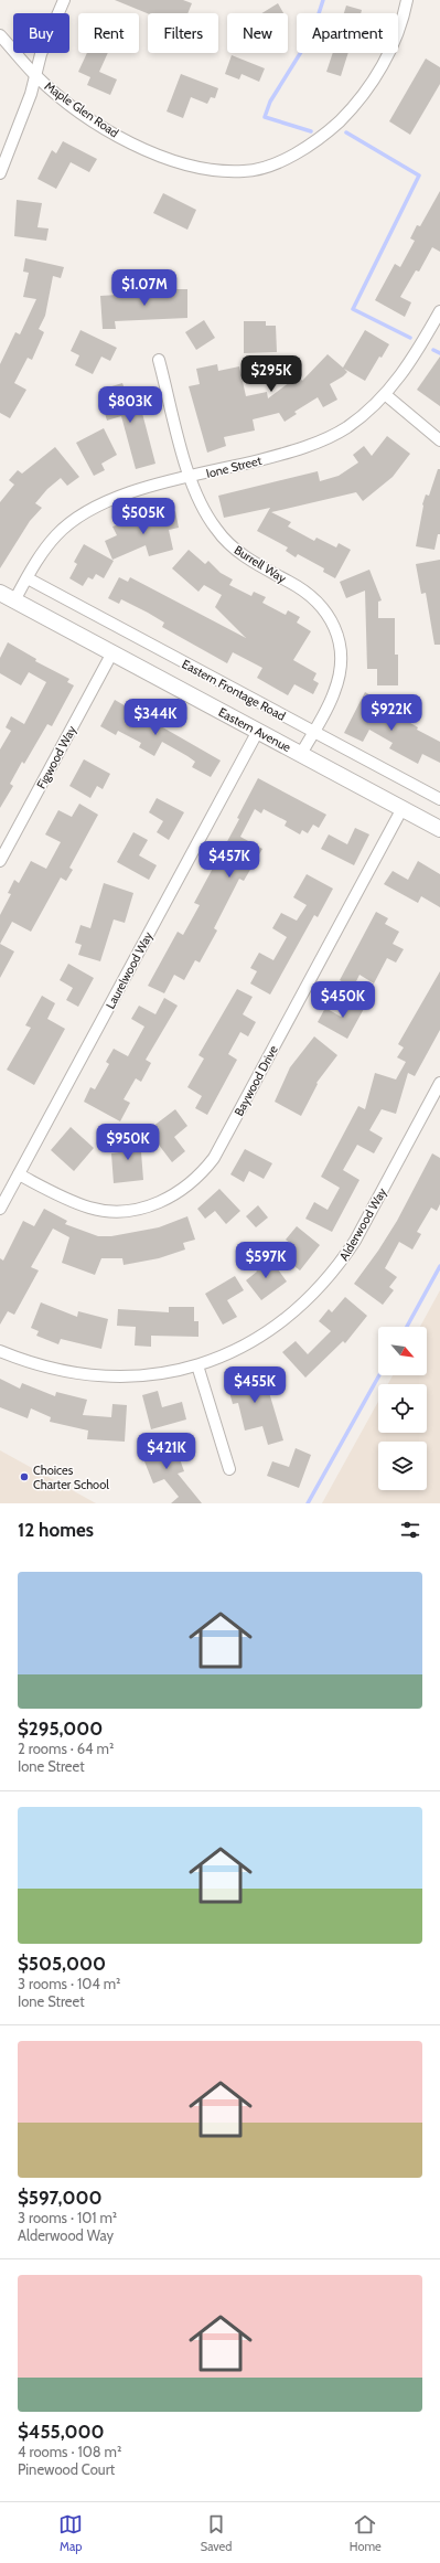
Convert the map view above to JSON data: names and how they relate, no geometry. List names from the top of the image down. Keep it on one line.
{"streets":{"main road":["Eastern Avenue"],"street":["Maple Glen Road","Ione Street","Burrell Way","Eastern Frontage Road","Figwood Way","Laurelwood Way","Baywood Drive","Alderwood Way"]},"crossings":[["Ione Street","Burrell Way"],["Ione Street","Eastern Frontage Road"],["Ione Street","Eastern Avenue"],["Burrell Way","Eastern Frontage Road"],["Burrell Way","Eastern Avenue"],["Eastern Avenue","Figwood Way"],["Eastern Avenue","Laurelwood Way"],["Eastern Avenue","Baywood Drive"],["Laurelwood Way","Baywood Drive"]],"places":["Choices Charter School"],"north":"bottom right","page":{"chip":["Buy","Rent","Filters","New","Apartment"],"price":["$1.07M","$295K","$803K","$505K","$922K","$344K","$457K","$450K","$950K","$597K","$455K","$421K"],"heading":"12 homes","list":[{"name":"$295,000","note":"2 rooms · 64 m² · Ione Street"},{"name":"$505,000","note":"3 rooms · 104 m² · Ione Street"},{"name":"$597,000","note":"3 rooms · 101 m² · Alderwood Way"},{"name":"$455,000","note":"4 rooms · 108 m² · Pinewood Court"}],"tabs":["Map","Saved","Home"]}}
